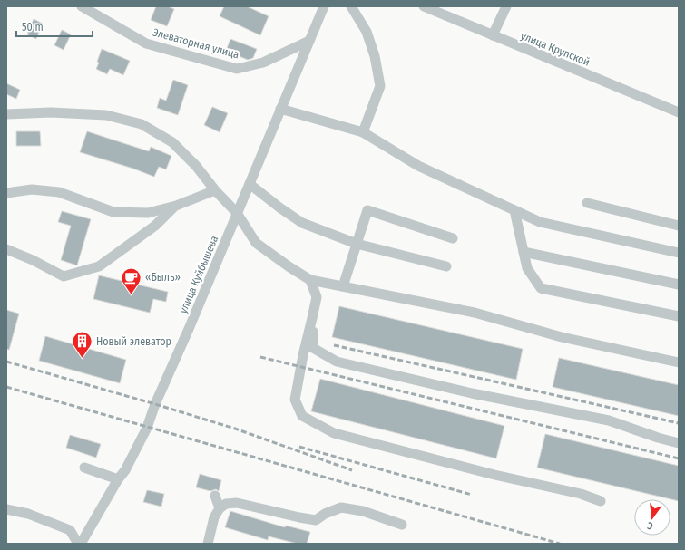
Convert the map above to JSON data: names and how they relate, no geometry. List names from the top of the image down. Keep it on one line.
{"streets":{"street":["Элеваторная улица","улица Крупской","улица Куйбышева"]},"crossings":[["Элеваторная улица","улица Куйбышева"]],"places":{"cafe":["«Быль»"],"building":["Новый элеватор"]},"scale_bar":"50 m","north":"bottom"}
